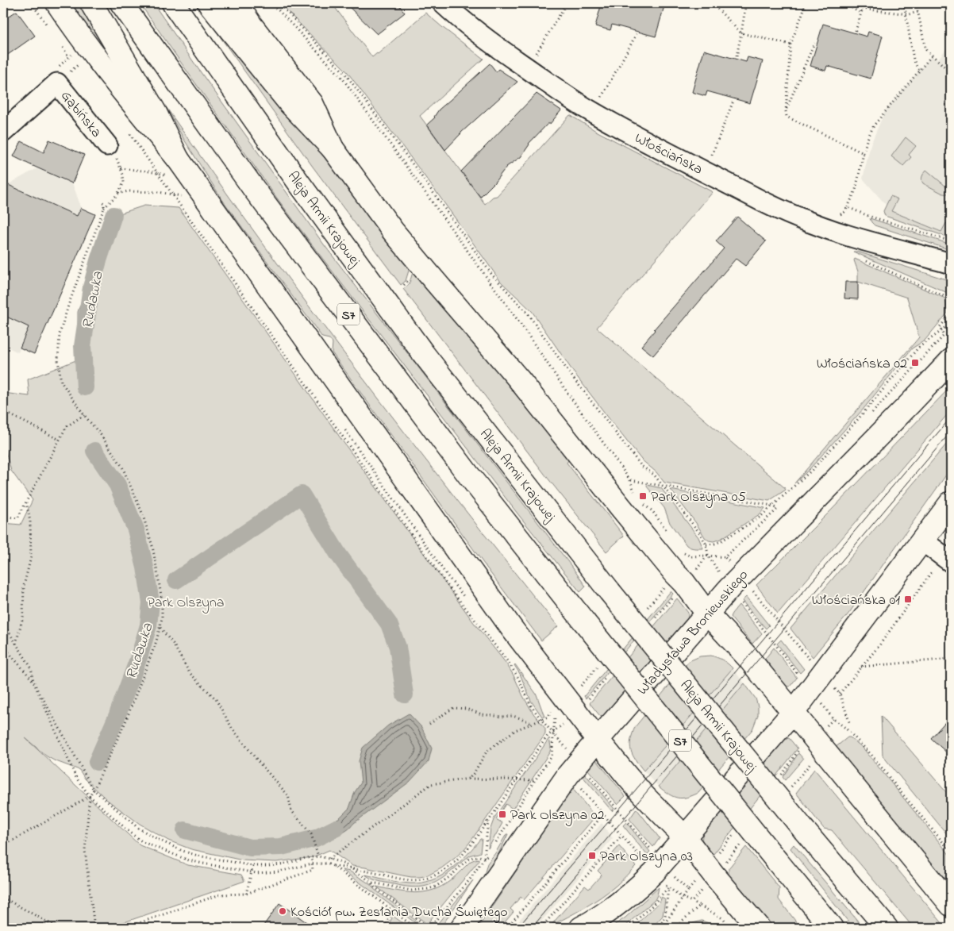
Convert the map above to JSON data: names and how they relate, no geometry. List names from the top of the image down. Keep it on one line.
{"streets":{"main road":["Aleja Armii Krajowej","S7","Władysława Broniewskiego"],"street":["Gąbińska","Włościańska"]},"water":["Rudawka"],"parks":["Park Olszyna"],"places":{"transit":["Włościańska 02","Park Olszyna 05","Włościańska 01","Park Olszyna 02","Park Olszyna 03"],"other":["Kościół pw. Zesłania Ducha Świętego"]}}
